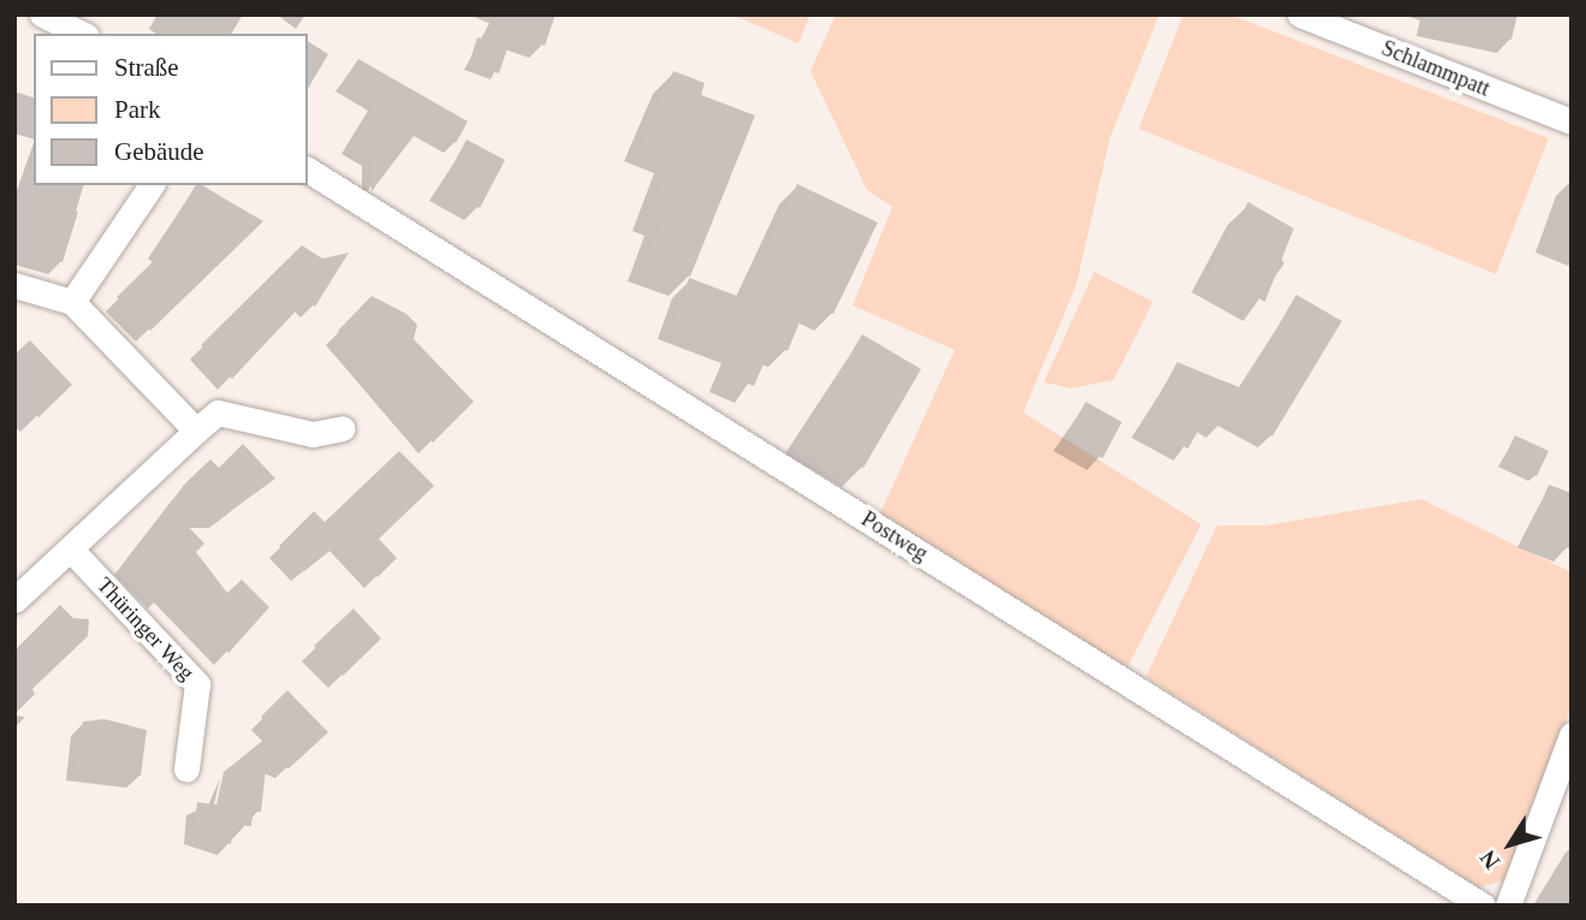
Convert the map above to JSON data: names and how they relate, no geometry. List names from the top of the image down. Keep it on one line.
{"streets":{"street":["Schlammpatt","Postweg","Thüringer Weg"]},"legend":["Straße","Park","Gebäude"],"north":"bottom left"}
